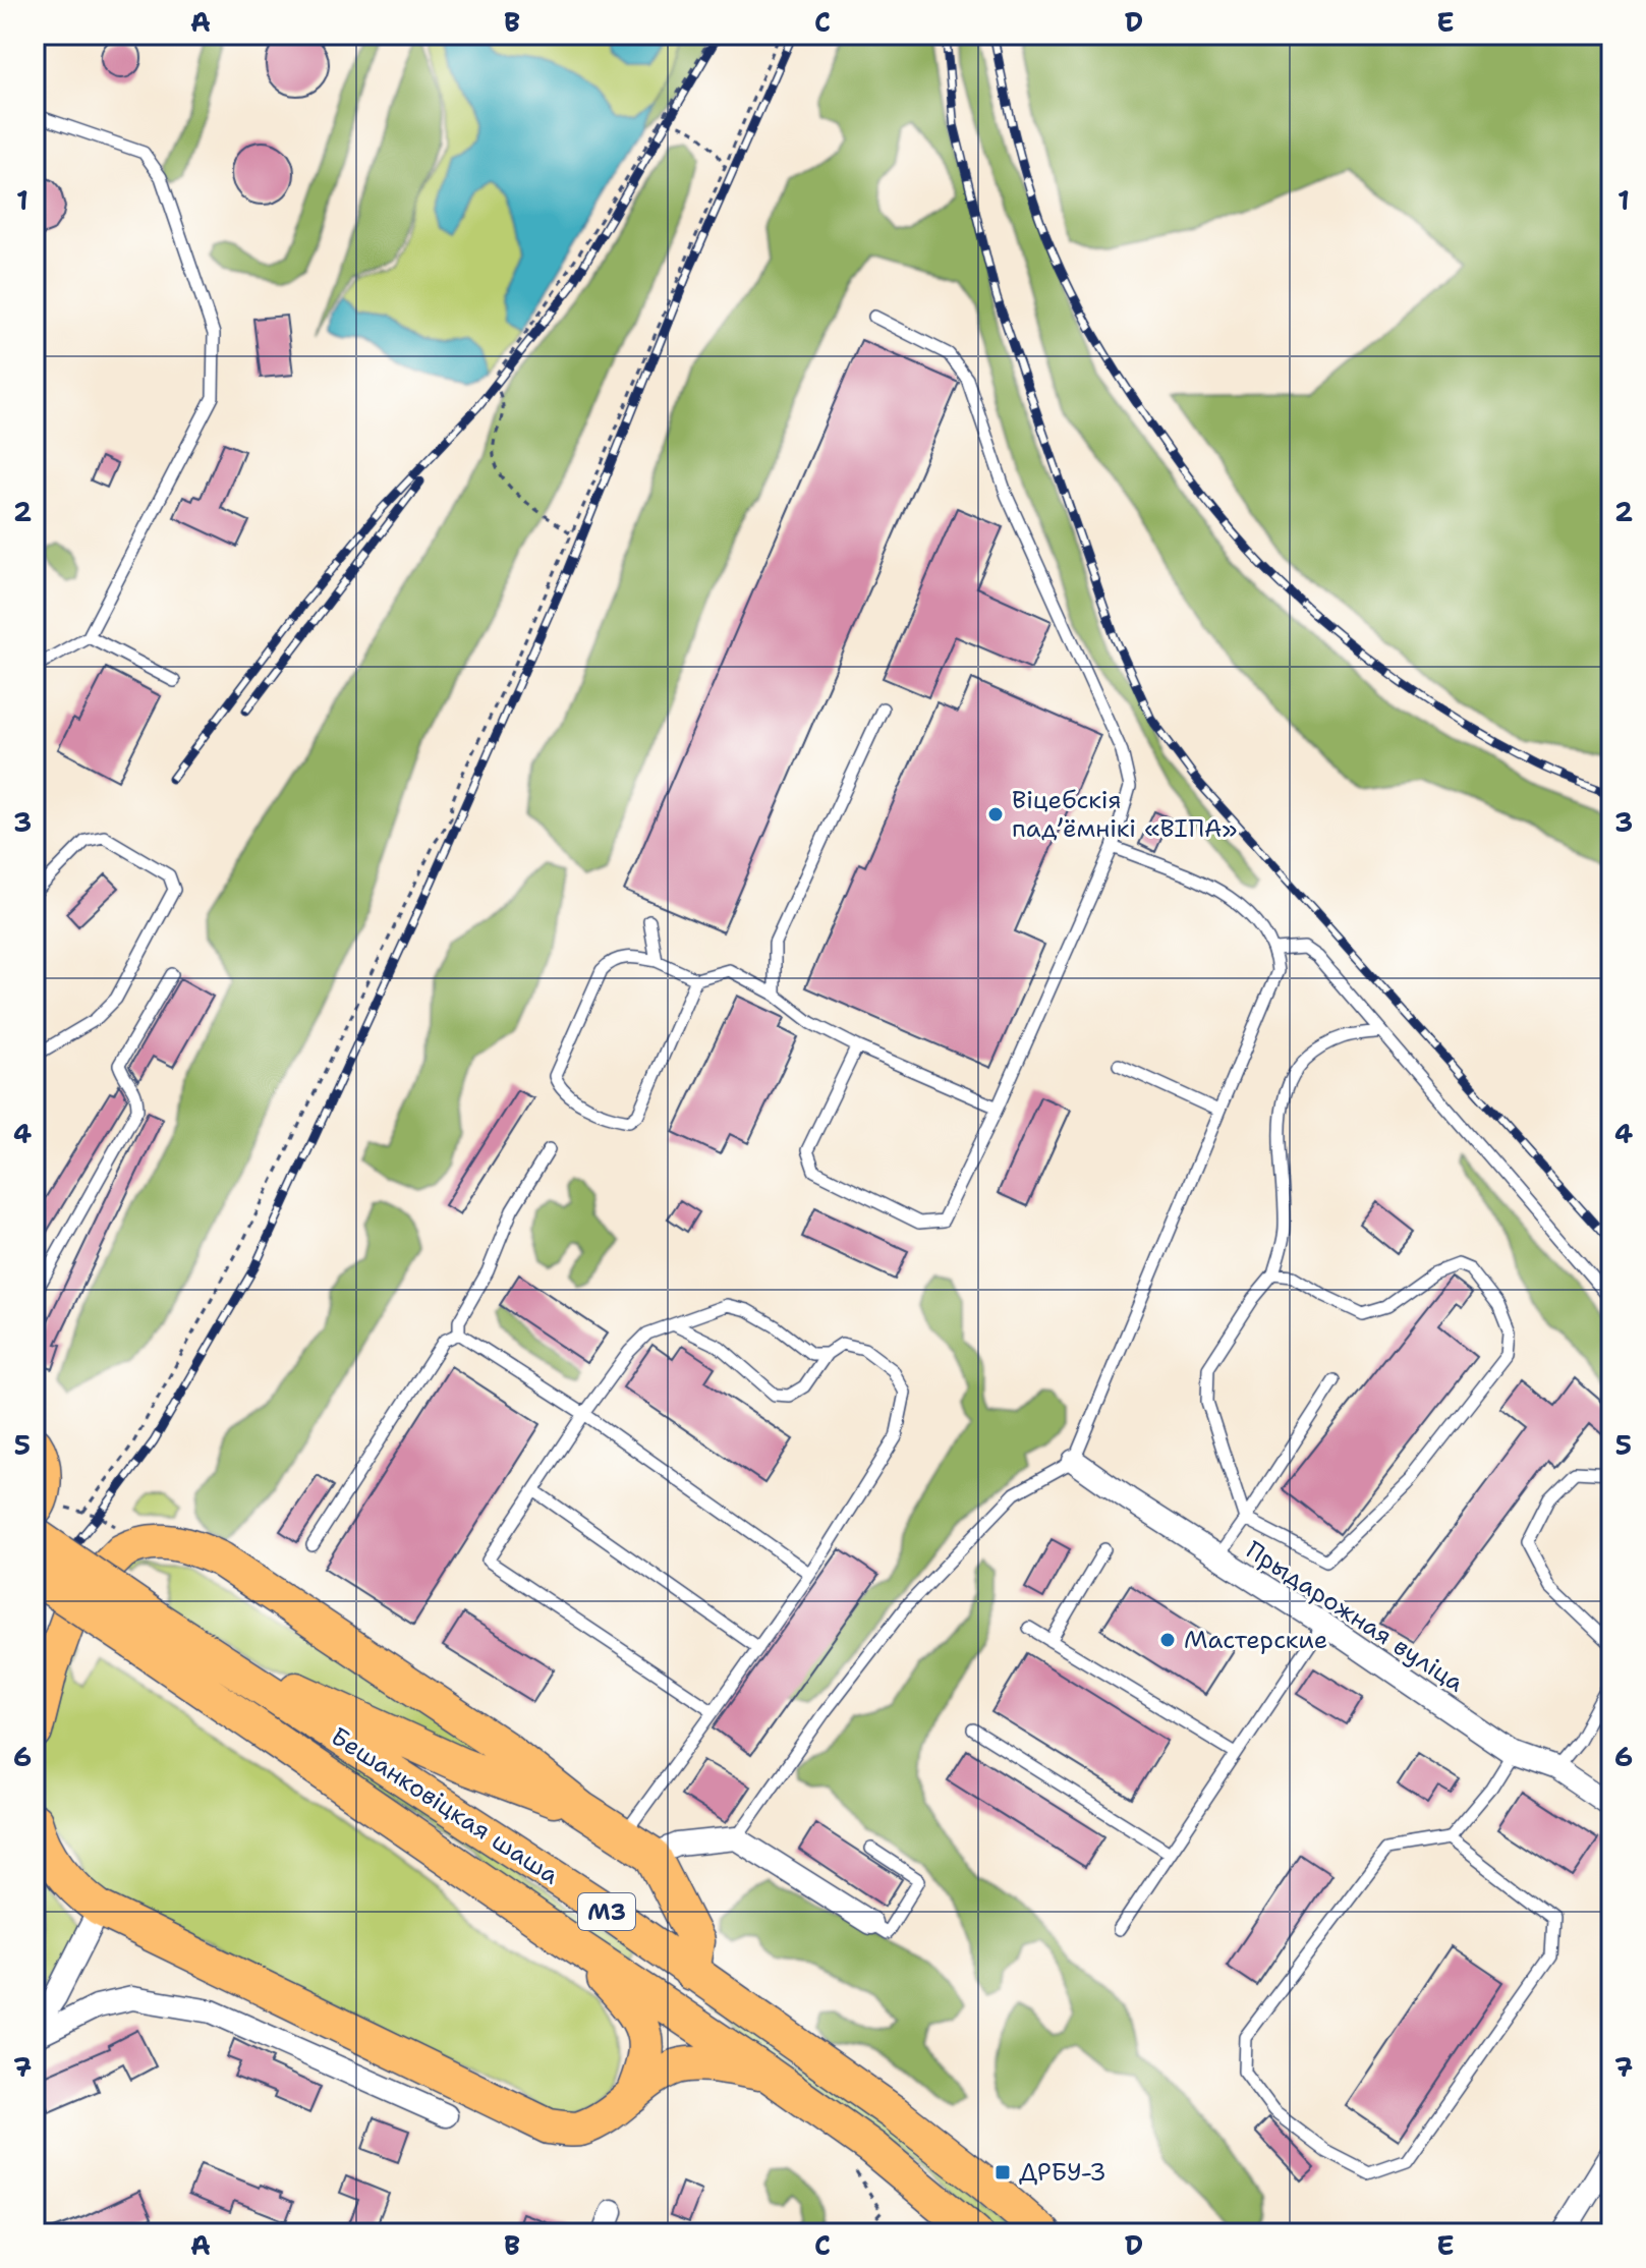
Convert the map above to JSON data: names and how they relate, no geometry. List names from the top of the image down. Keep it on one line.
{"streets":{"main road":["Бешанковіцкая шаша","М3"],"street":["Прыдарожная вуліца"]},"places":{"other":["Віцебскія падʼёмнікі «ВІПА»","Мастерские"],"transit":["ДРБУ-3"]},"grid":{"columns":["A","B","C","D","E"],"rows":["1","2","3","4","5","6","7"]}}
